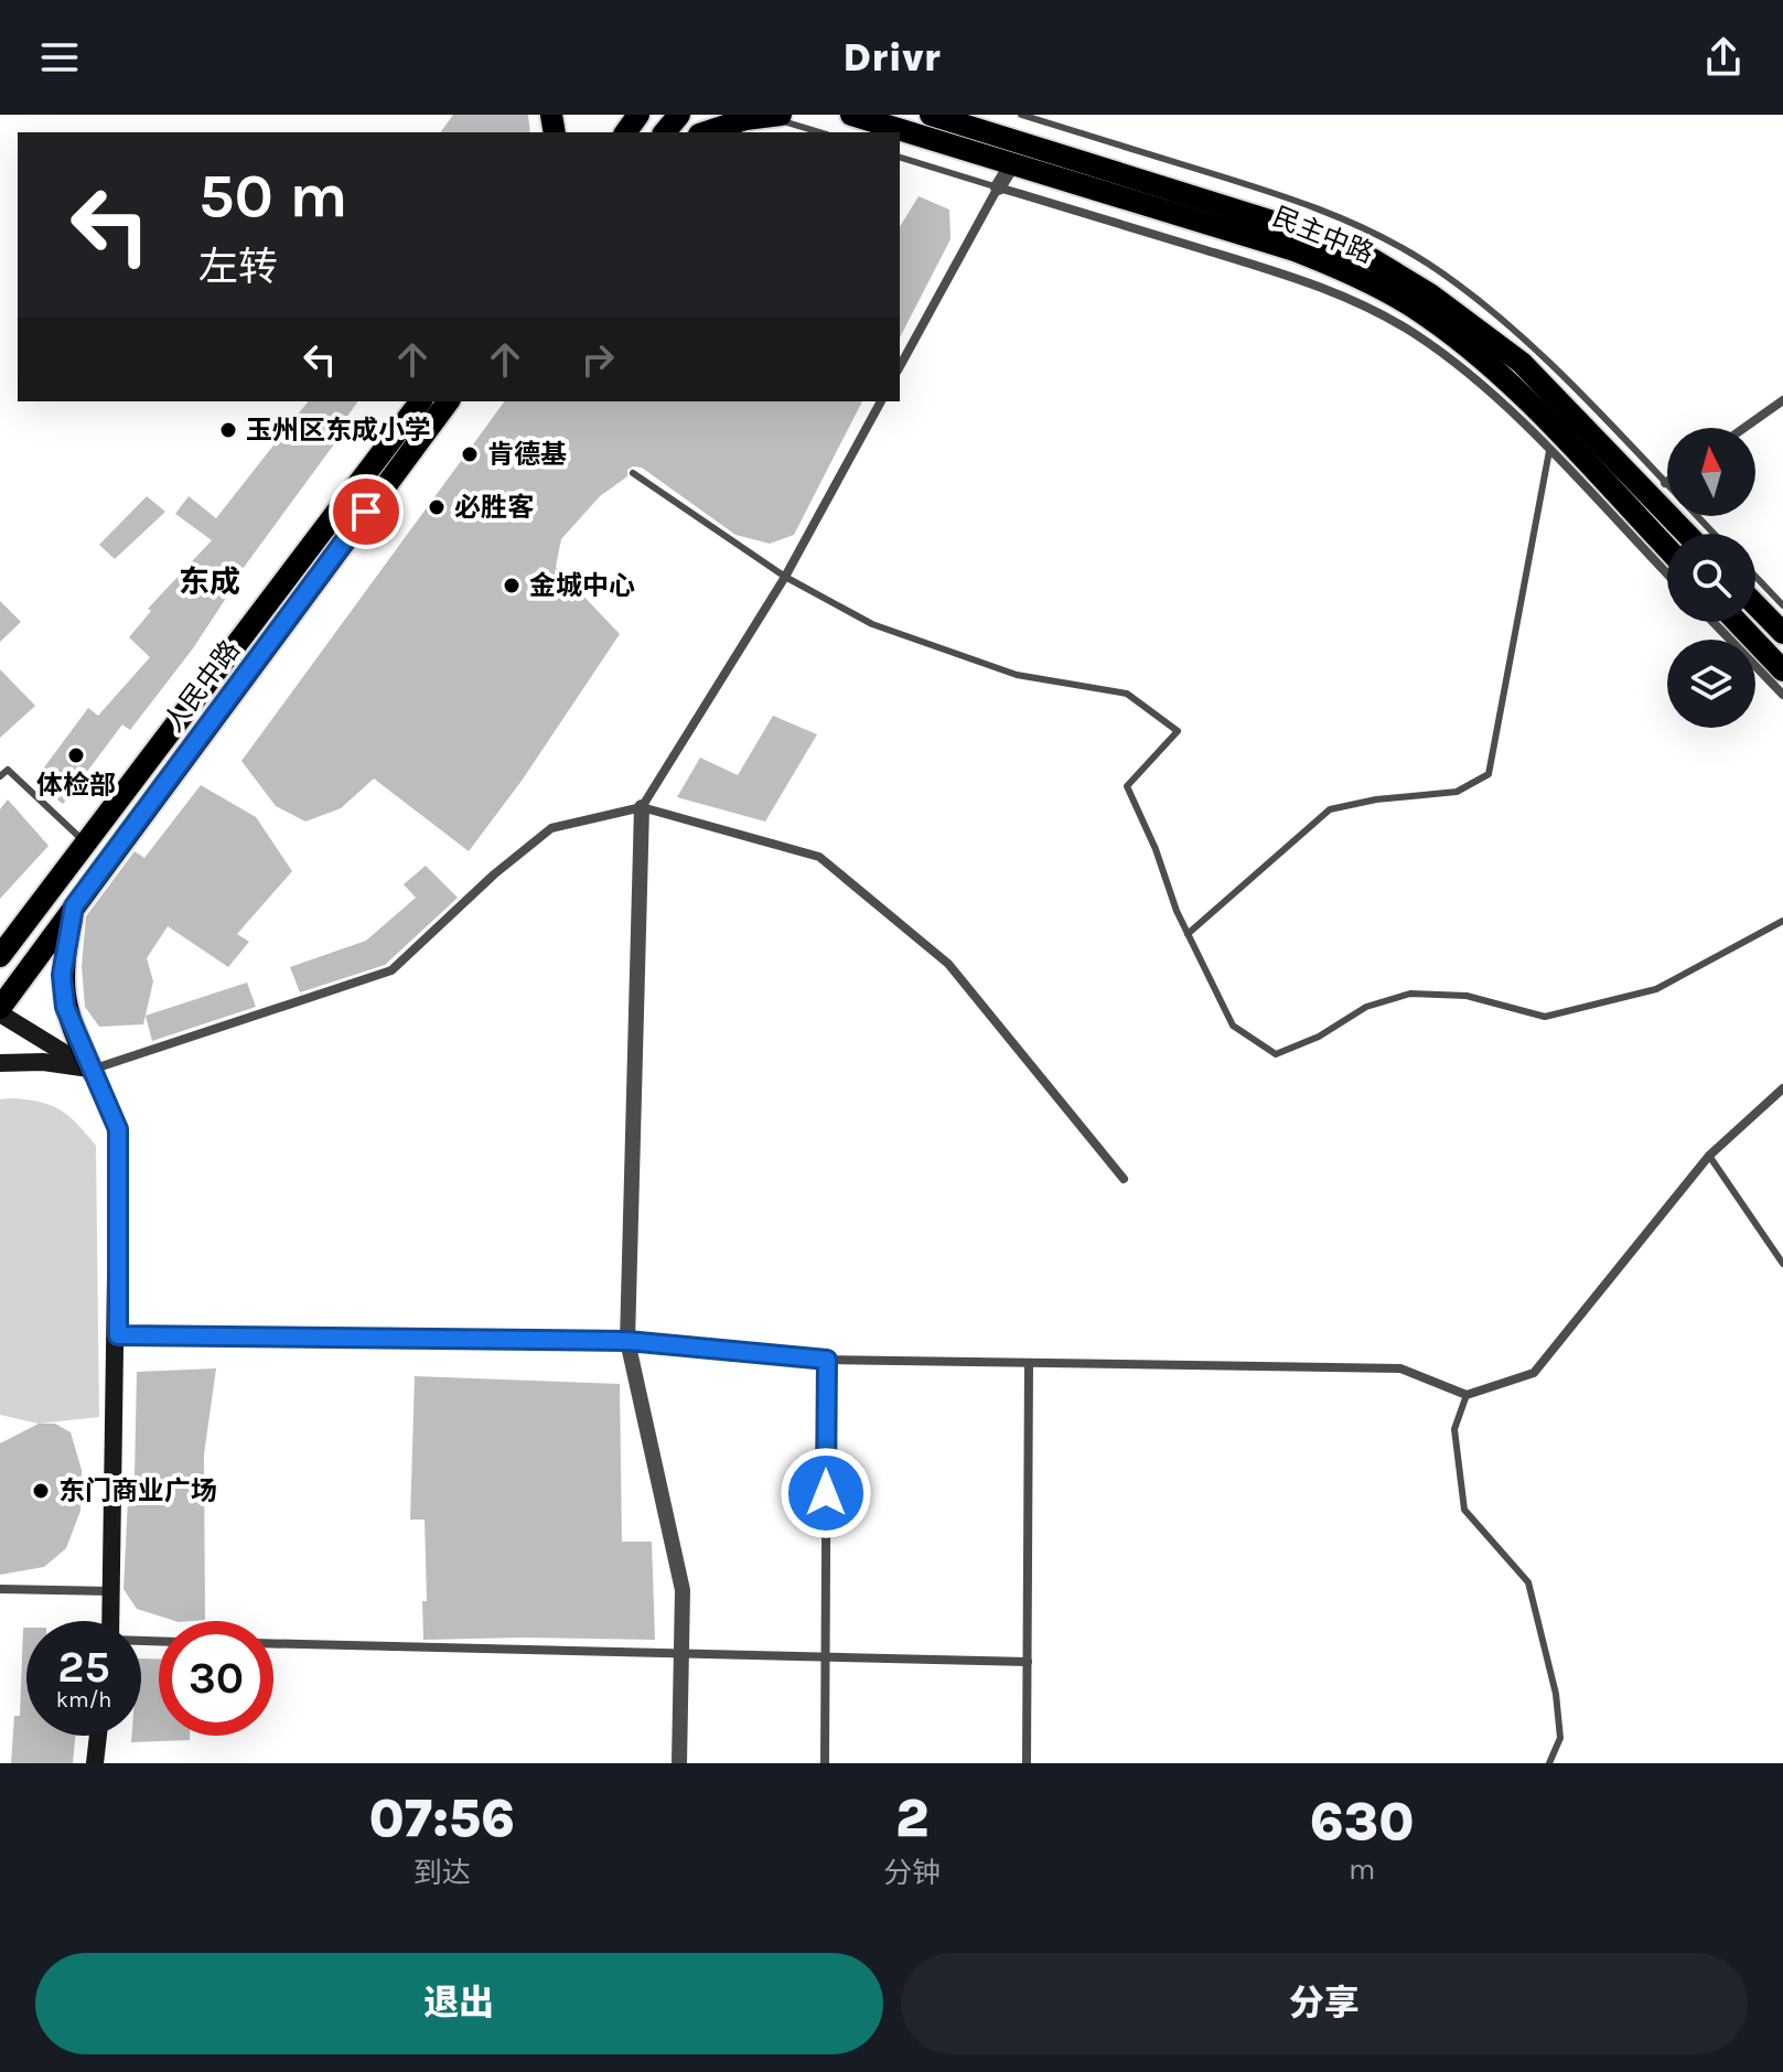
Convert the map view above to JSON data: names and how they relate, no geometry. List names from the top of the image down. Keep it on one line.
{"streets":{"main road":["民主中路","人民中路"]},"districts":["东成"],"places":["玉州区东成小学","肯德基","必胜客","金城中心","体检部","东门商业广场"],"north":"top","page":{"header":"Drivr","turn":["50 m","左转"],"speed":"25 km/h","limit":"30","eta":["07:56","到达","2","分钟","630","m"],"buttons":["退出","分享"]}}
